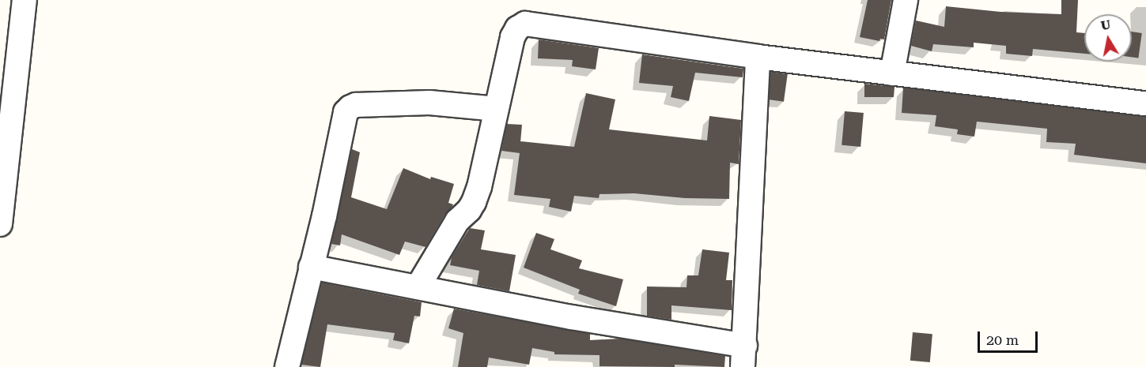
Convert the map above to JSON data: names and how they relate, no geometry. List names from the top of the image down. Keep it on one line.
{"scale_bar":"20 m","north":"top"}
